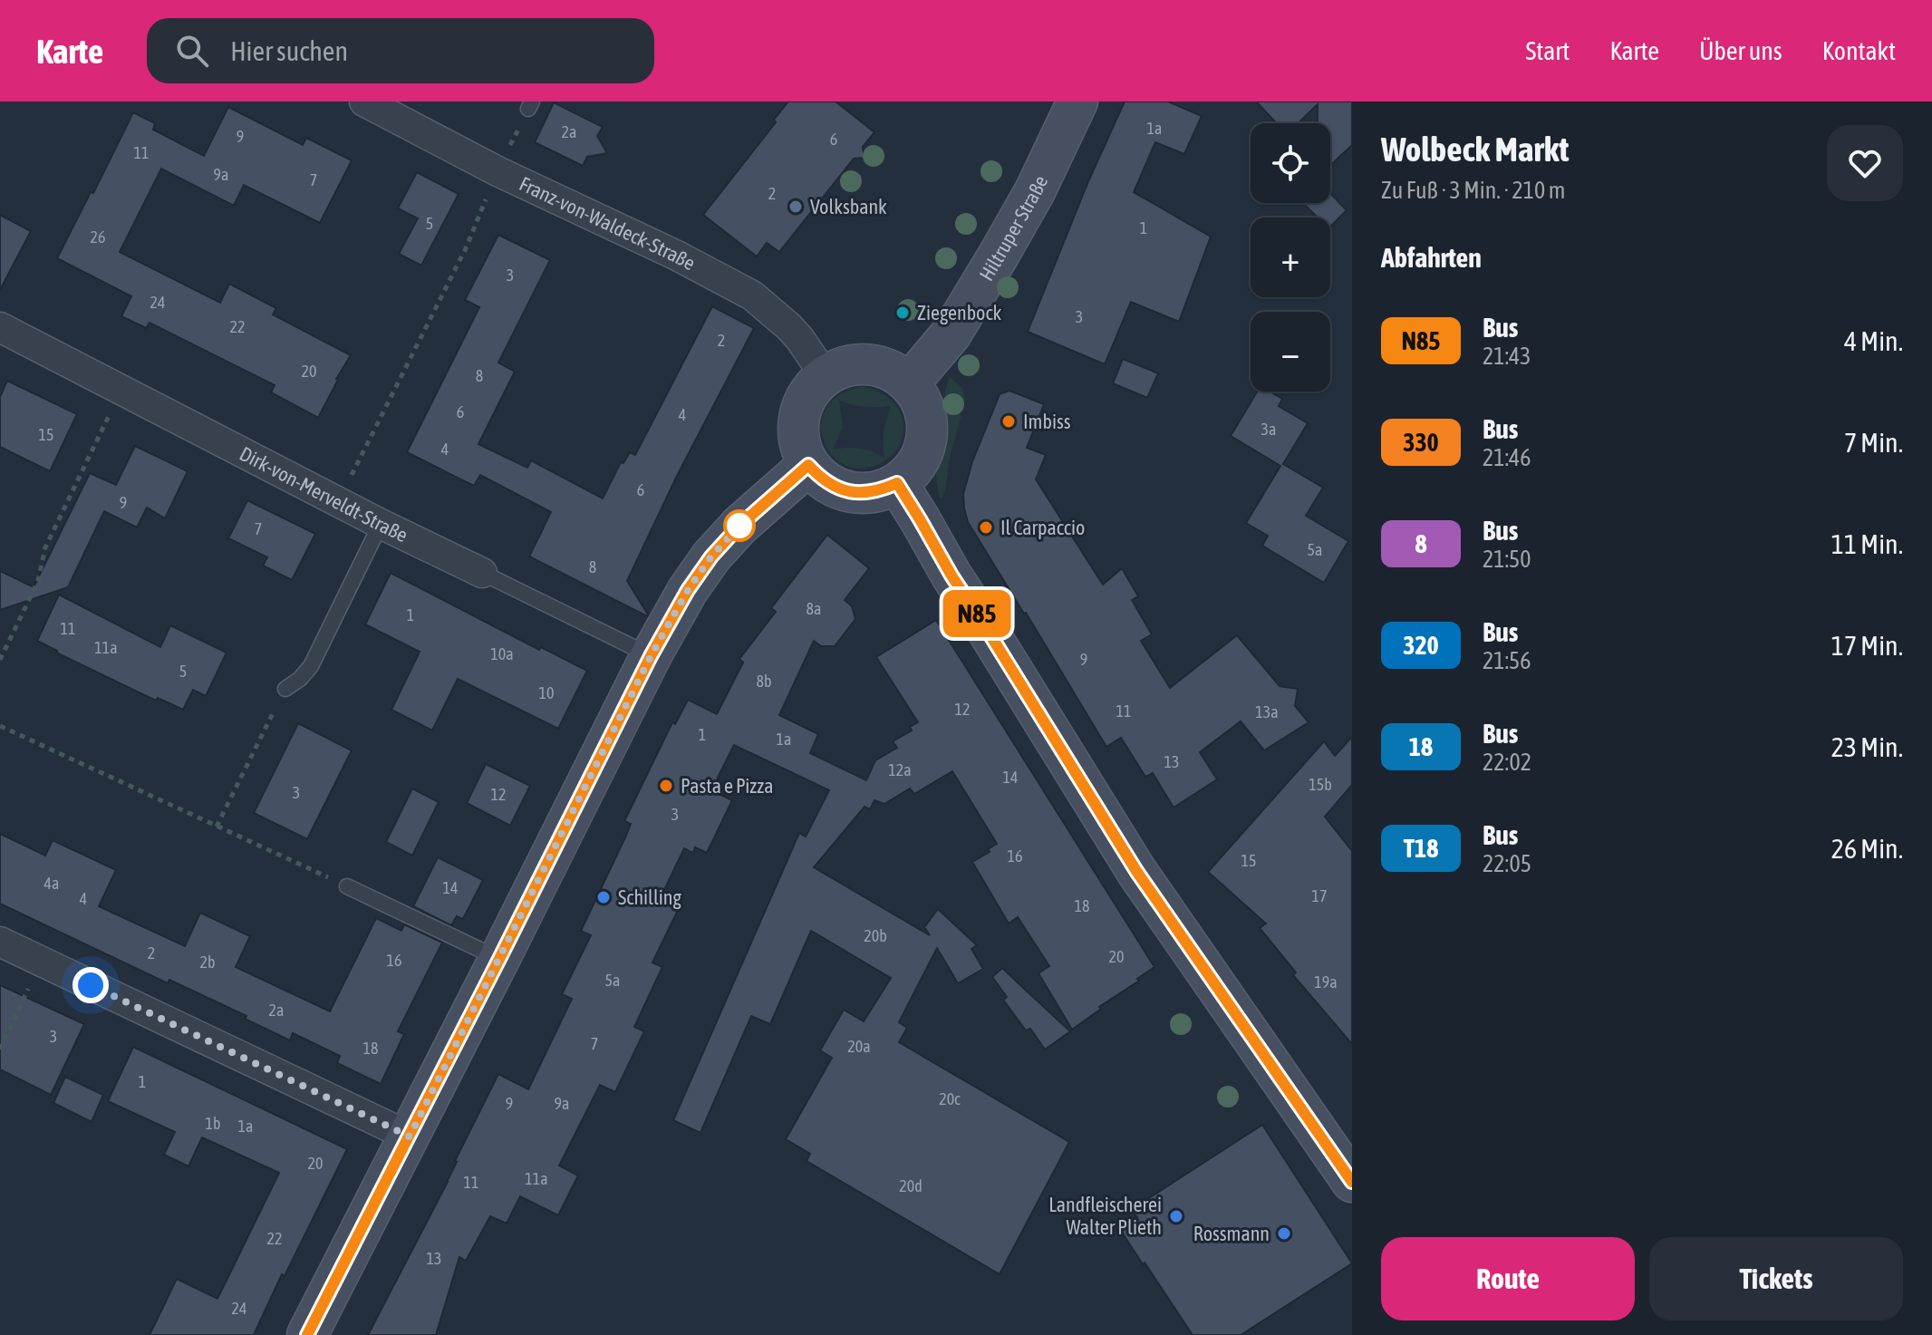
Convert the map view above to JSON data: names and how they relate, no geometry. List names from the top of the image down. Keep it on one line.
{"streets":{"street":["Franz-von-Waldeck-Straße","Hiltruper Straße","Dirk-von-Merveldt-Straße"]},"crossings":[["Franz-von-Waldeck-Straße","Hiltruper Straße"]],"places":["Volksbank","Ziegenbock","Imbiss","Il Carpaccio","Pasta e Pizza","Schilling","Landfleischerei Walter Plieth","Rossmann"],"lines":["bus line N85"],"house_numbers":["1a","2a","9","6","11","9a","7","2","5","1","26","3","24","3","22","2","20","8","6","4","3a","15","4","6","9","7","5a","8","8a","1","11","11a","10a","9","5","8b","10","12","11","13a","1","1a","13","12a","14","15b","3","12","3","16","15","4a","14","17","4","18","20b","2","20","16","2b","5a","19a","2a","3","7","20a","18","1","20c","9","9a","1b","1a","20","11a","11","20d","22","13","24"],"page":{"header":"Karte","search":"Hier suchen","nav":["Start","Karte","Über uns","Kontakt"],"on_map":"N85","heading":[["Wolbeck Markt","Zu Fuß · 3 Min. · 210 m"],"Abfahrten"],"map_buttons":["+","−"],"list":[{"mark":"N85","name":"Bus","note":"21:43","value":"4 Min."},{"mark":"330","name":"Bus","note":"21:46","value":"7 Min."},{"mark":"8","name":"Bus","note":"21:50","value":"11 Min."},{"mark":"320","name":"Bus","note":"21:56","value":"17 Min."},{"mark":"18","name":"Bus","note":"22:02","value":"23 Min."},{"mark":"T18","name":"Bus","note":"22:05","value":"26 Min."}],"buttons":["Route","Tickets"]}}
